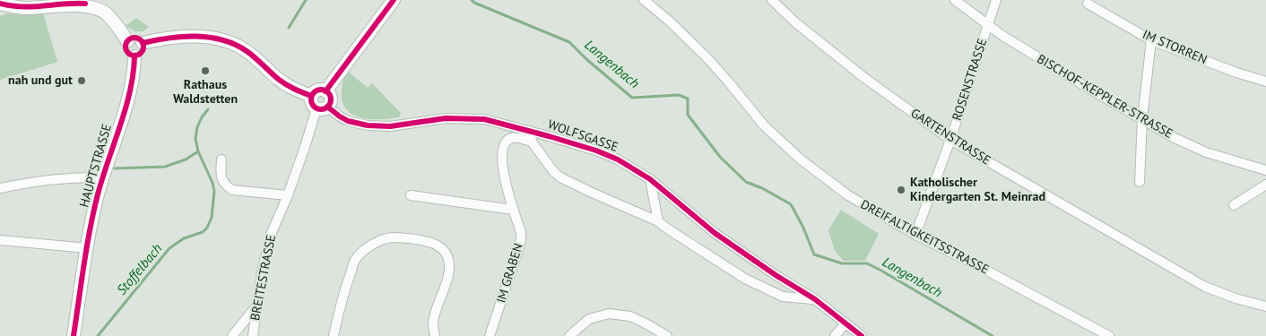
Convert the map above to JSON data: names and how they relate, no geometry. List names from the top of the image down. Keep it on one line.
{"streets":{"street":["IM STORREN","ROSENSTRASSE","BISCHOF-KEPPLER-STRASSE","WOLFSGASSE","GARTENSTRASSE","HAUPTSTRASSE","DREIFALTIGKEITSSTRASSE","IM GRABEN","BREITESTRASSE"]},"crossings":[["ROSENSTRASSE","BISCHOF-KEPPLER-STRASSE"],["ROSENSTRASSE","GARTENSTRASSE"],["ROSENSTRASSE","DREIFALTIGKEITSSTRASSE"],["WOLFSGASSE","BREITESTRASSE"]],"water":["Langenbach","Stoffelbach"],"places":["Rathaus Waldstetten","nah und gut","Katholischer Kindergarten St. Meinrad"]}
